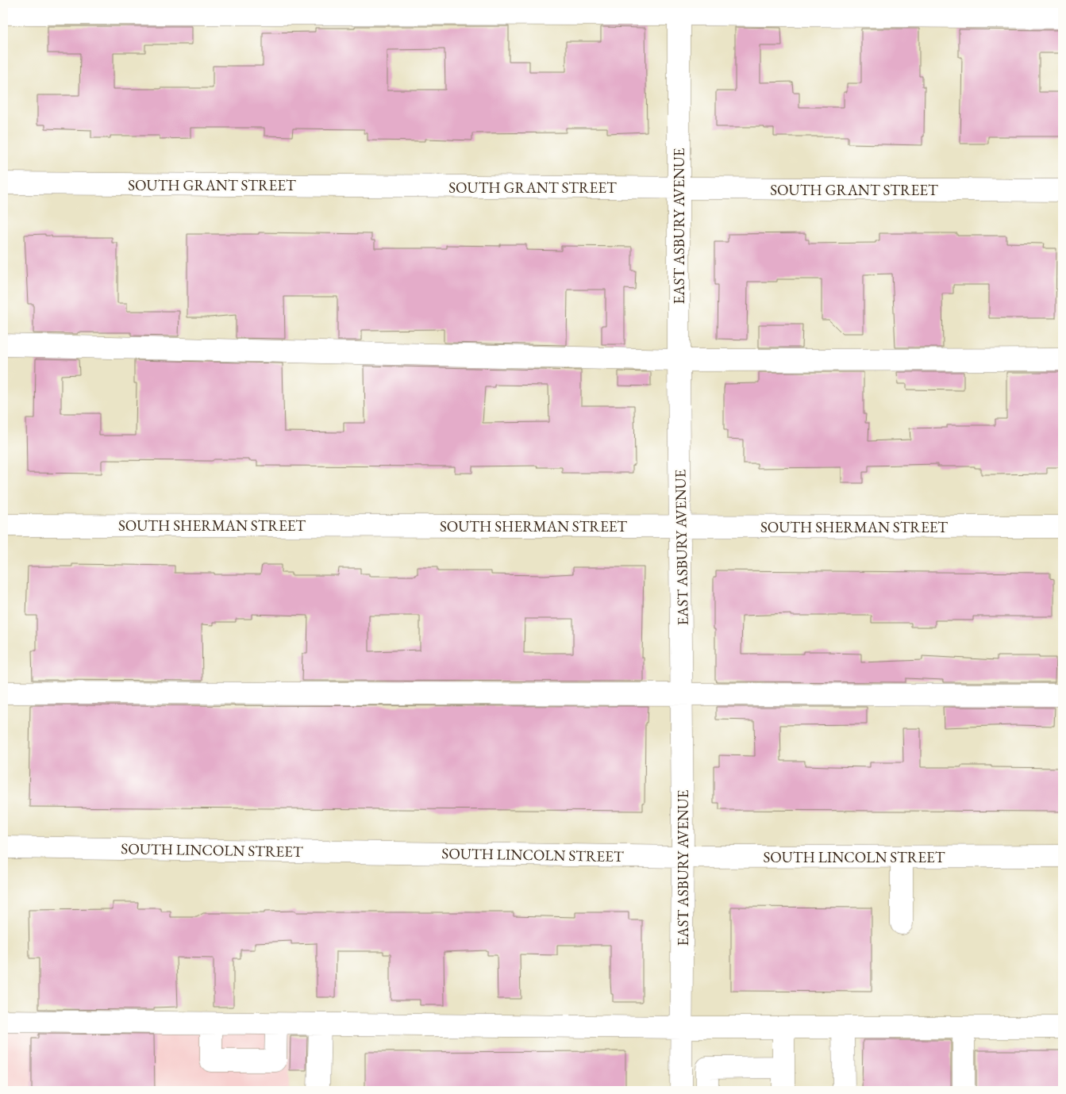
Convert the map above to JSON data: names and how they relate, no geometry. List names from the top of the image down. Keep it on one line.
{"streets":{"street":["SOUTH GRANT STREET","EAST ASBURY AVENUE","SOUTH SHERMAN STREET","SOUTH LINCOLN STREET"]},"crossings":[["SOUTH GRANT STREET","EAST ASBURY AVENUE"],["EAST ASBURY AVENUE","SOUTH SHERMAN STREET"],["EAST ASBURY AVENUE","SOUTH LINCOLN STREET"]]}
